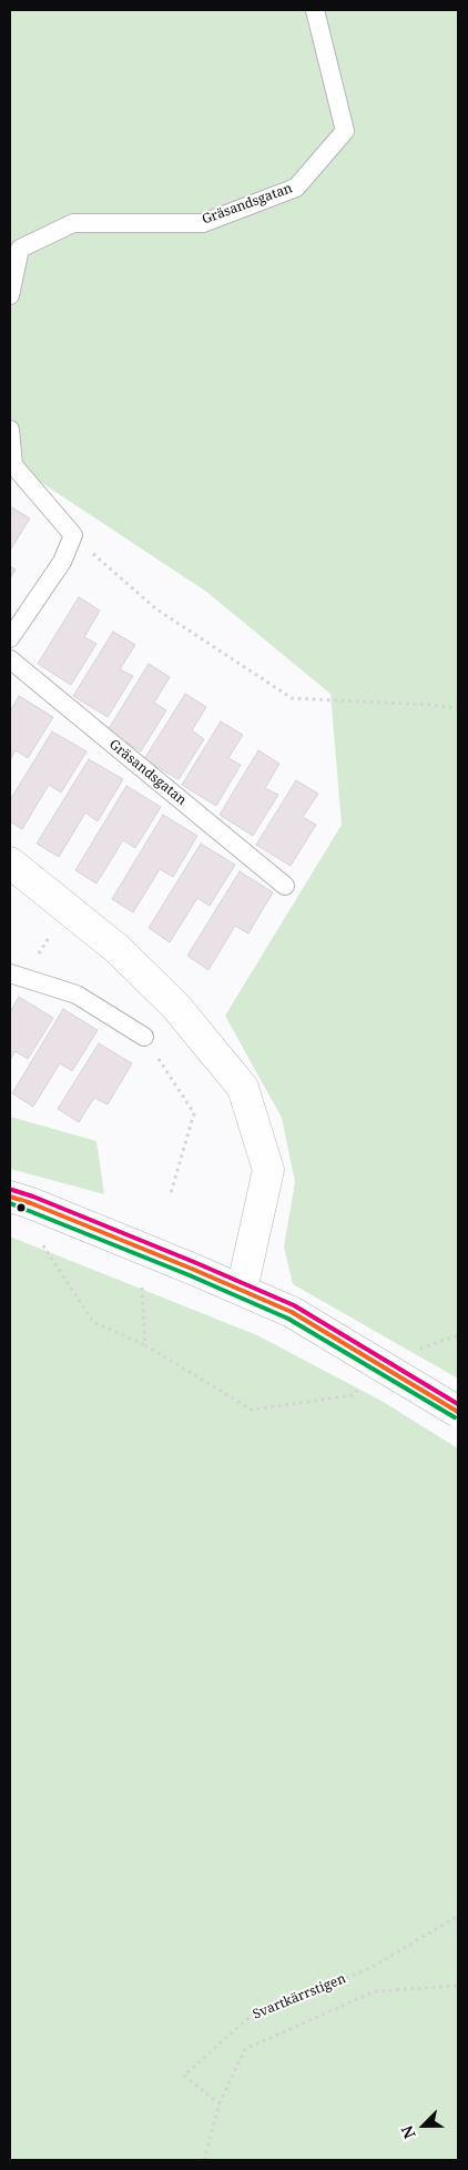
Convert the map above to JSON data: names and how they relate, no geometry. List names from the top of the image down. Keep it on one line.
{"streets":{"lane":["Gräsandsgatan"],"path":["Svartkärrstigen"]},"north":"bottom left"}
